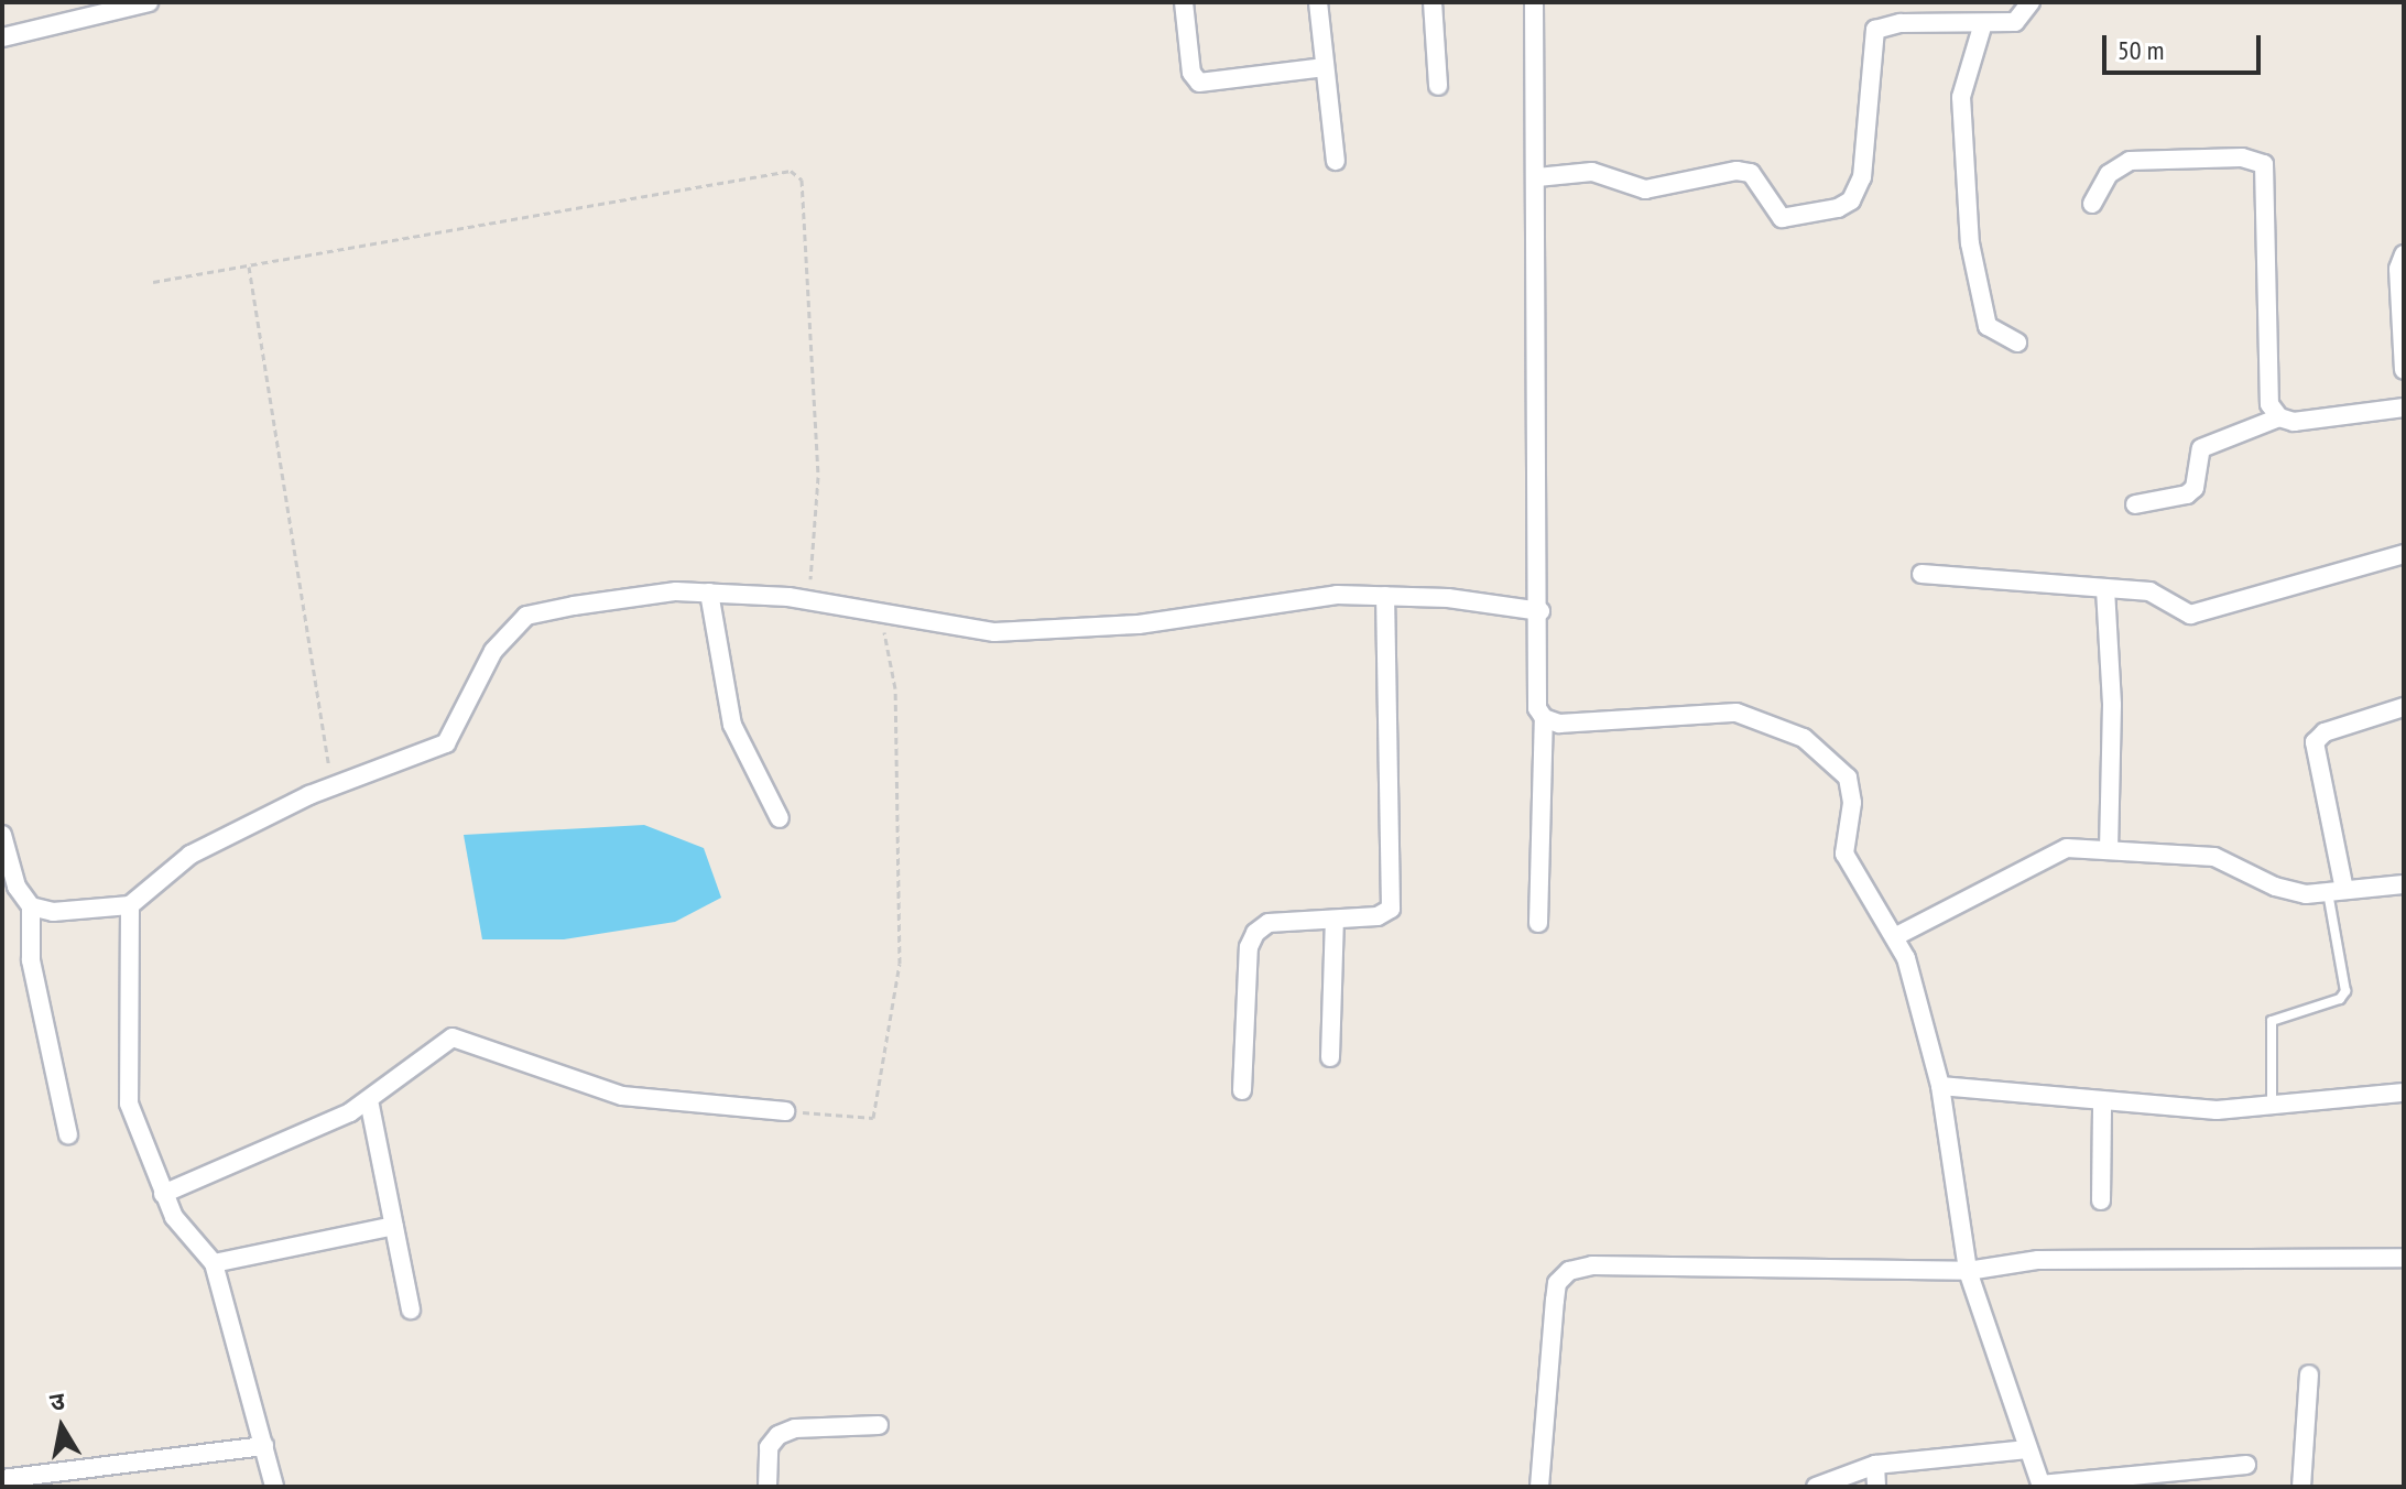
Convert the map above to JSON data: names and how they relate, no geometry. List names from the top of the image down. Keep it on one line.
{"scale_bar":"50 m","north":"top"}
